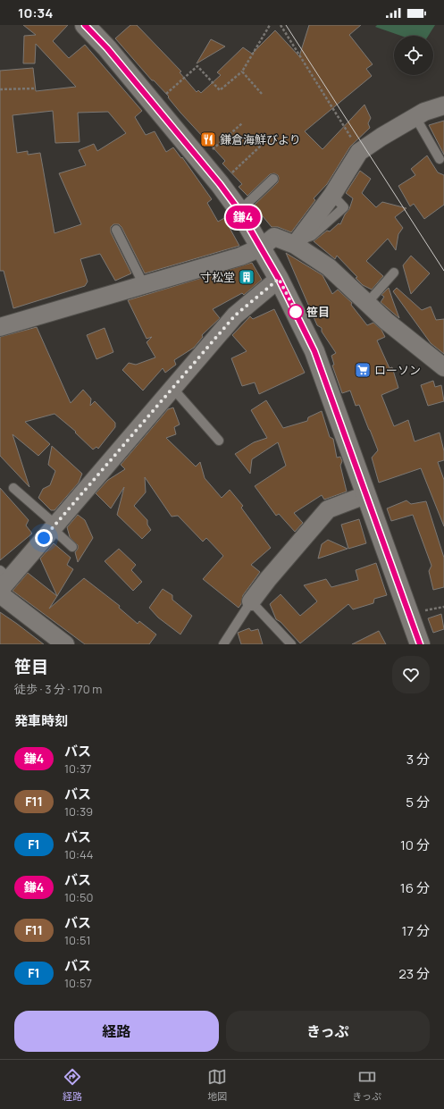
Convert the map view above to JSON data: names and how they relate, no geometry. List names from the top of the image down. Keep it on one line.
{"places":{"restaurant":["鎌倉海鮮びより"],"building":["寸松堂"],"other":["笹目"],"supermarket":["ローソン"]},"lines":["bus line 鎌4"],"page":{"status":"10:34","on_map":"鎌4","heading":[["笹目","徒歩 · 3 分 · 170 m"],"発車時刻"],"list":[{"mark":"鎌4","name":"バス","note":"10:37","value":"3 分"},{"mark":"F11","name":"バス","note":"10:39","value":"5 分"},{"mark":"F1","name":"バス","note":"10:44","value":"10 分"},{"mark":"鎌4","name":"バス","note":"10:50","value":"16 分"},{"mark":"F11","name":"バス","note":"10:51","value":"17 分"},{"mark":"F1","name":"バス","note":"10:57","value":"23 分"}],"buttons":["経路","きっぷ"],"tabs":["経路","地図","きっぷ"]}}
